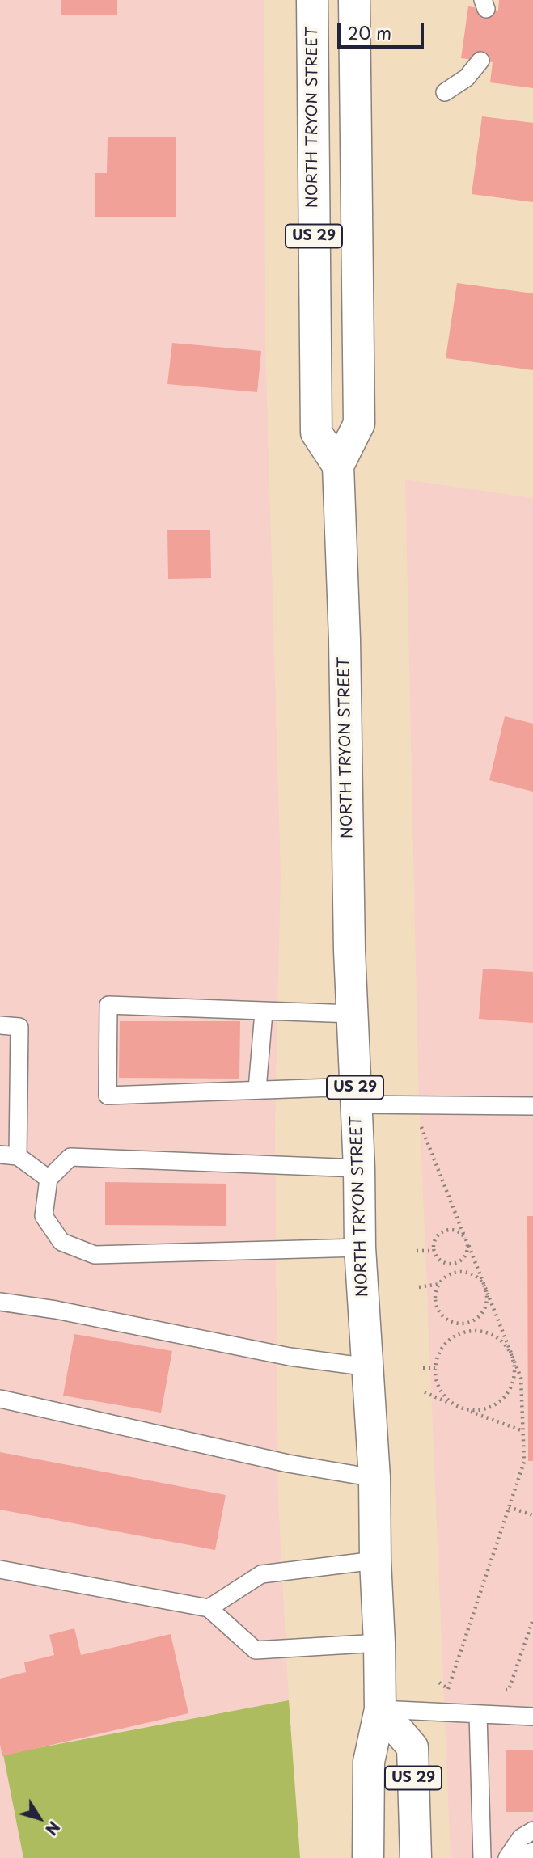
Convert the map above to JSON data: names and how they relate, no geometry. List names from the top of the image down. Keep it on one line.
{"streets":{"main road":["NORTH TRYON STREET","US 29"]},"crossings":[["NORTH TRYON STREET","US 29"]],"scale_bar":"20 m","north":"bottom right"}
